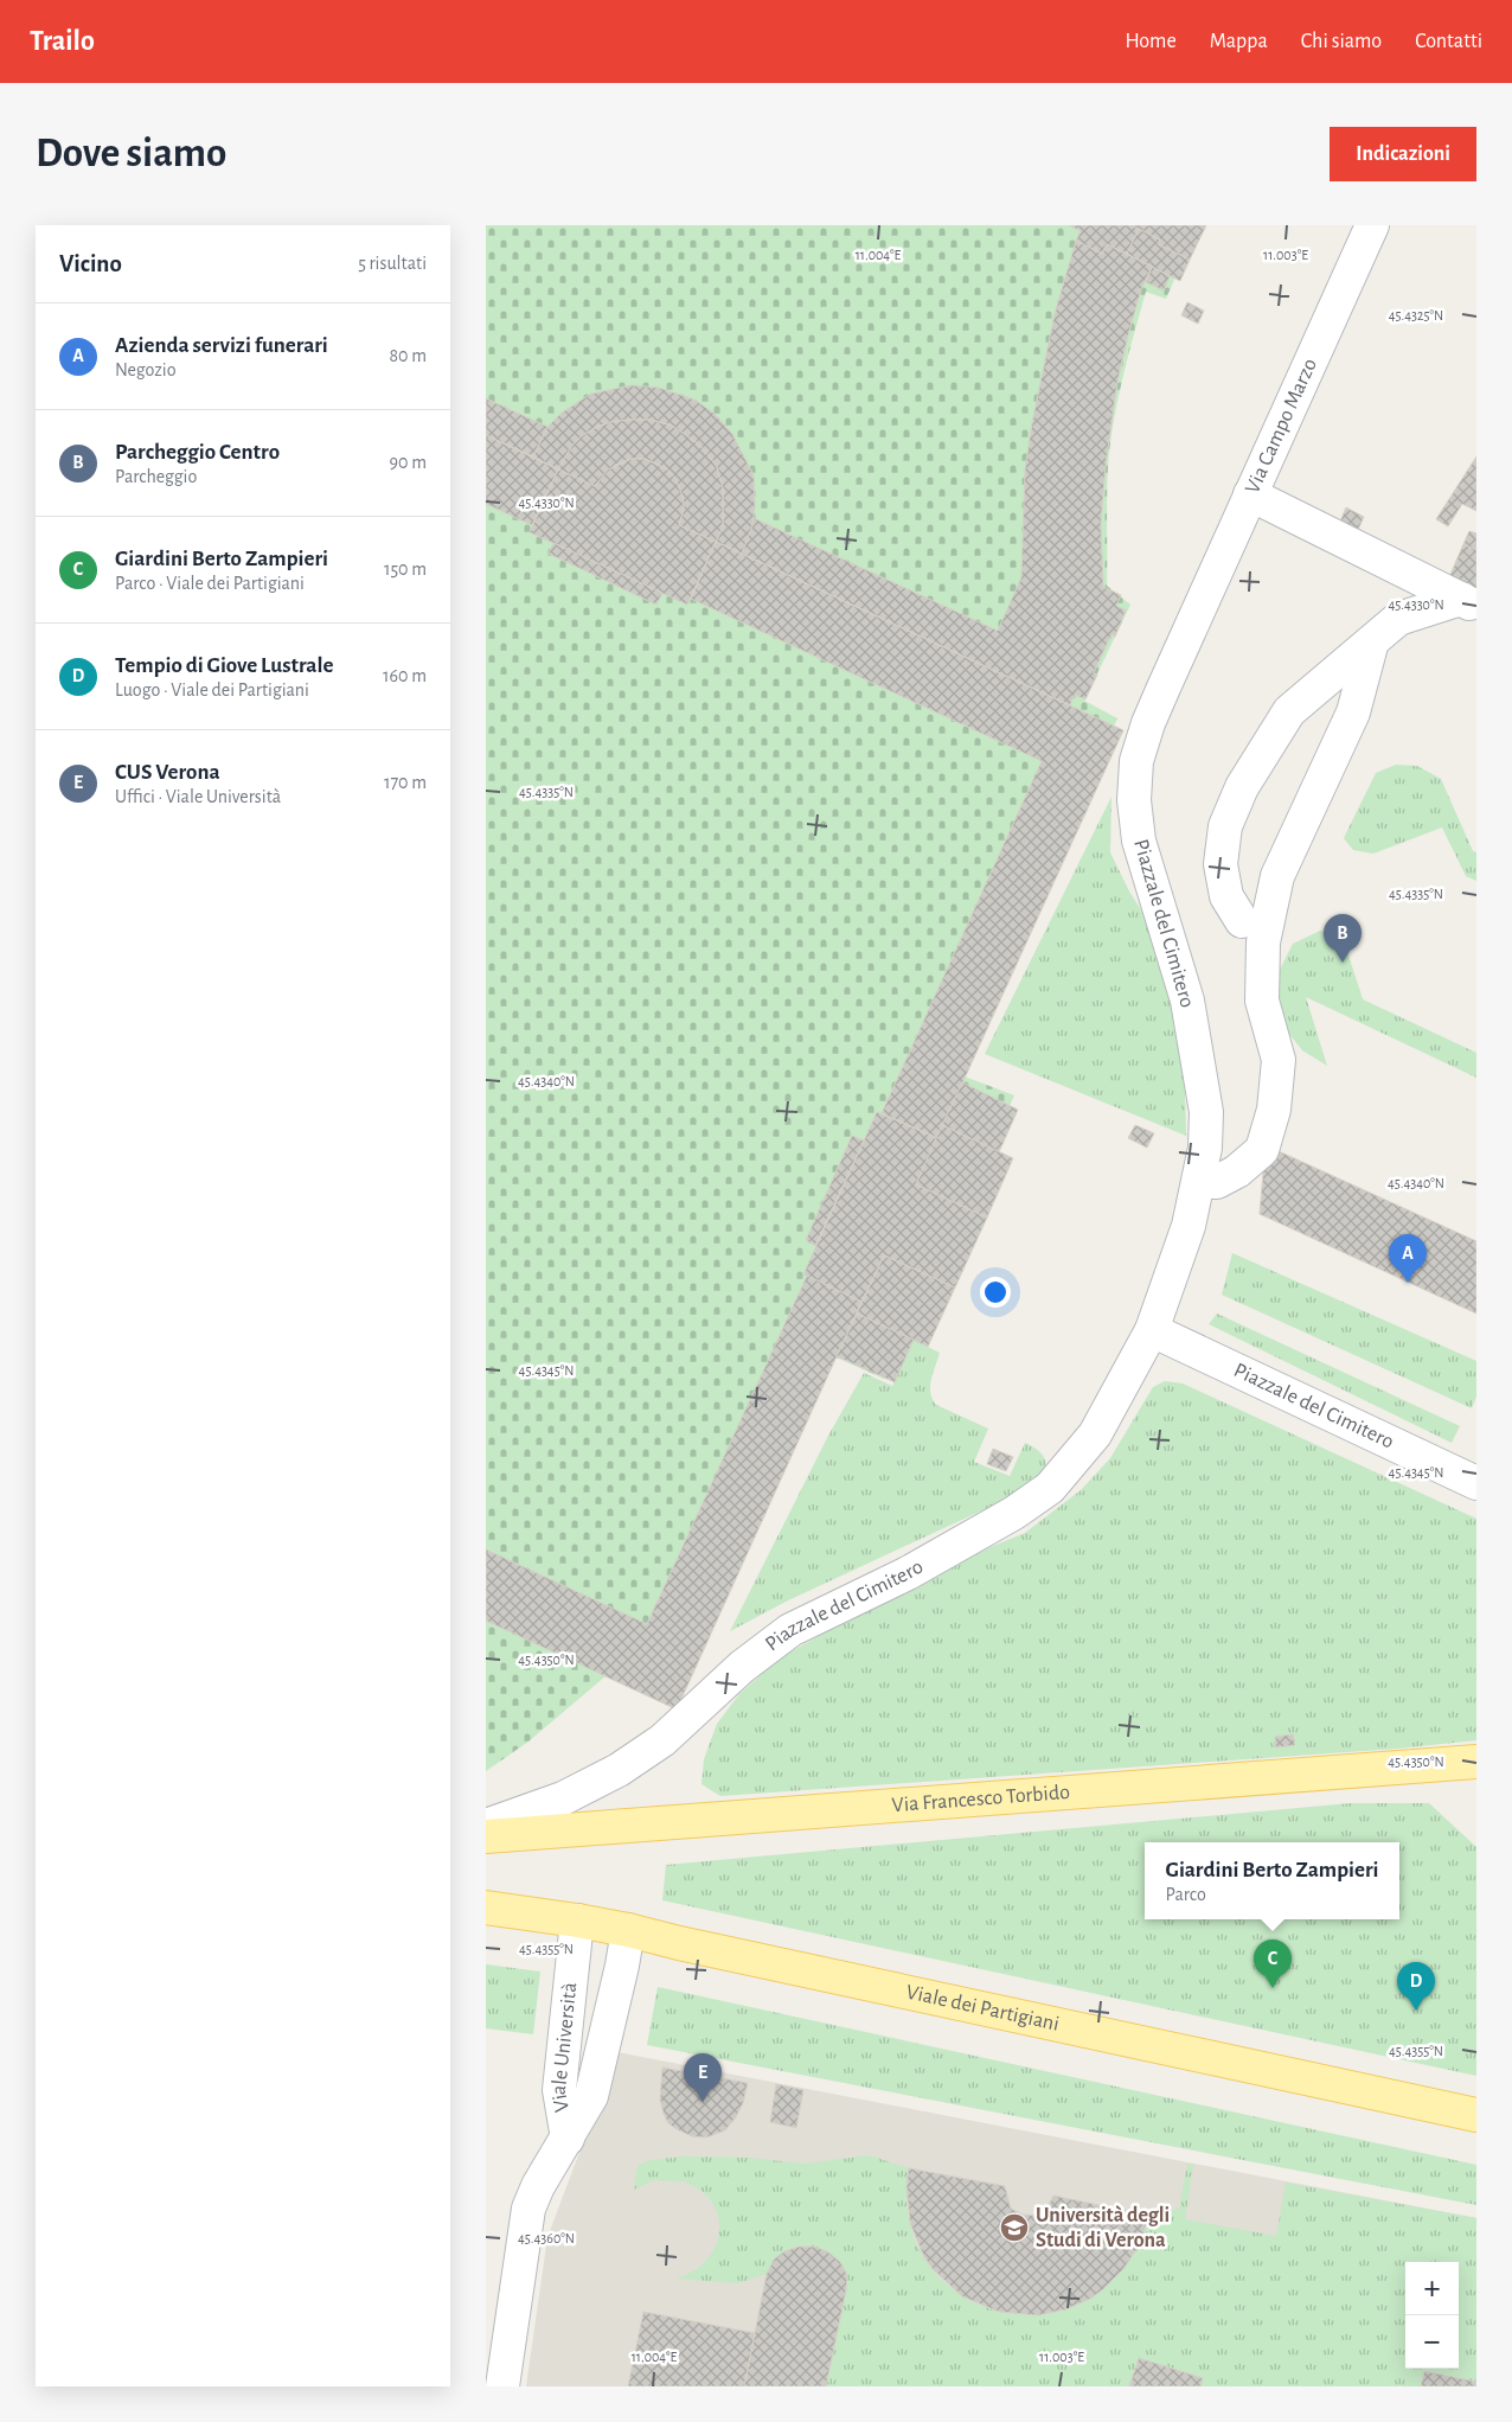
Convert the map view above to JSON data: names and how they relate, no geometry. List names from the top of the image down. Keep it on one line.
{"streets":{"main road":["Via Francesco Torbido","Viale dei Partigiani"],"street":["Via Campo Marzo","Piazzale del Cimitero","Viale Università"]},"crossings":[["Via Campo Marzo","Piazzale del Cimitero"],["Viale dei Partigiani","Viale Università"]],"places":{"school or university":["Università degli Studi di Verona"]},"page":{"header":"Trailo","nav":["Home","Mappa","Chi siamo","Contatti"],"buttons":"Indicazioni","title":"Dove siamo","heading":["Vicino","5 risultati"],"list":[{"mark":"A","name":"Azienda servizi funerari","note":"Negozio","value":"80 m"},{"mark":"B","name":"Parcheggio Centro","note":"Parcheggio","value":"90 m"},{"mark":"C","name":"Giardini Berto Zampieri","note":"Parco · Viale dei Partigiani","value":"150 m"},{"mark":"D","name":"Tempio di Giove Lustrale","note":"Luogo · Viale dei Partigiani","value":"160 m"},{"mark":"E","name":"CUS Verona","note":"Uffici · Viale Università","value":"170 m"}],"pins":["B","A","C","D","E"],"popup":["Giardini Berto Zampieri","Parco"],"map_buttons":["+","−"]},"coordinates":["11.004°E","11.003°E","45.4325°N","45.4330°N","45.4335°N","45.4340°N","45.4345°N","45.4350°N","45.4355°N","45.4360°N"]}
